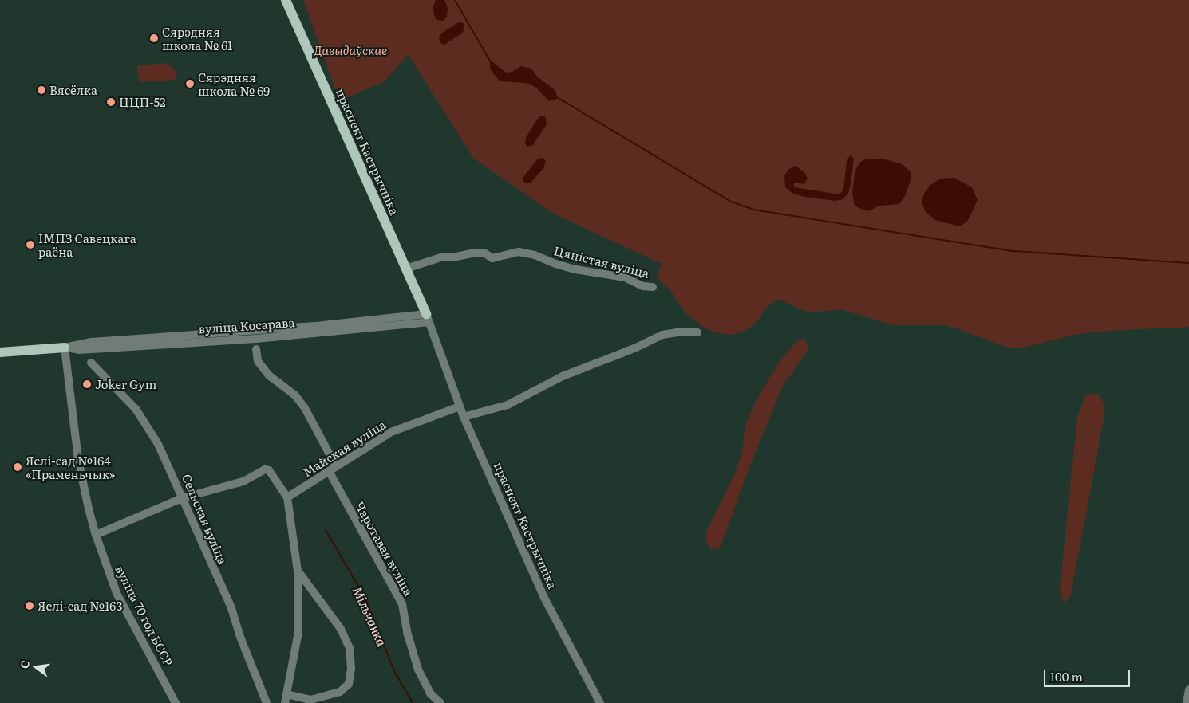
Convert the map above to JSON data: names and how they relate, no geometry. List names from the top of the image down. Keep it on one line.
{"streets":{"main road":["праспект Кастрычніка","вуліца Косарава"],"street":["Цяністая вуліца","Майская вуліца","Сельская вуліца","Чаротавая вуліца","вуліца 70 год БССР"]},"crossings":[["праспект Кастрычніка","Цяністая вуліца"],["праспект Кастрычніка","вуліца Косарава"],["праспект Кастрычніка","Майская вуліца"],["вуліца Косарава","вуліца 70 год БССР"],["Майская вуліца","Чаротавая вуліца"]],"water":["Мільчанка"],"parks":["Давыдаўскае"],"places":["Сярэдняя школа № 61","Сярэдняя школа № 69","Вясёлка","ЦЦП-52","ІМПЗ Савецкага раёна","Joker Gym","Яслі-сад №164 «Праменьчык»","Яслі-сад №163"],"scale_bar":"100 m","north":"left"}
